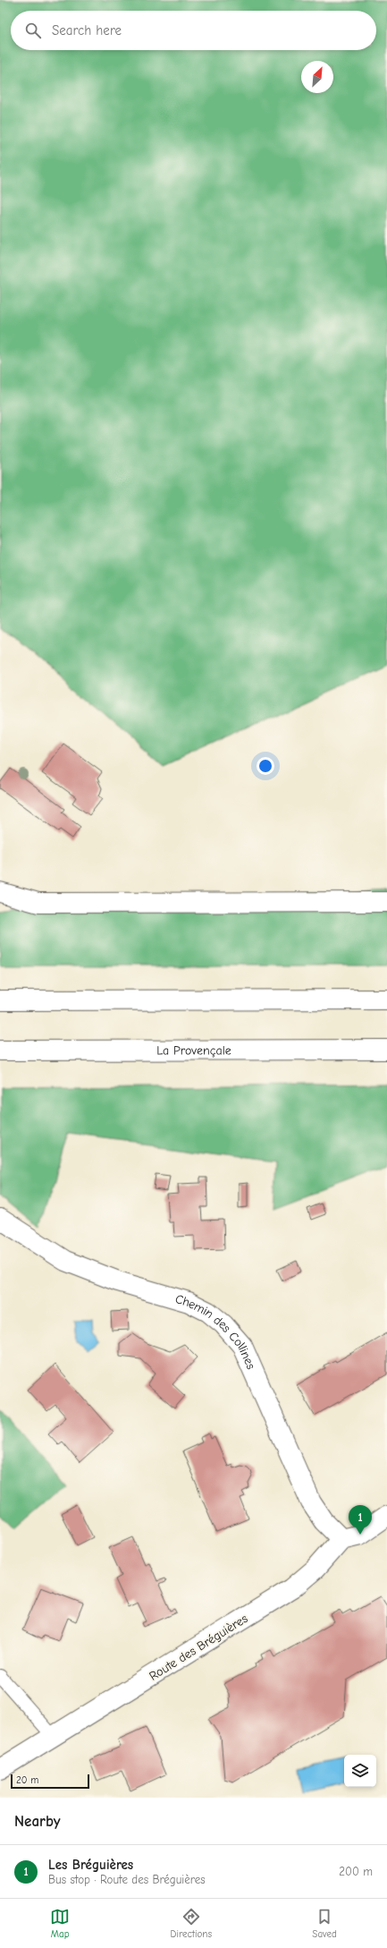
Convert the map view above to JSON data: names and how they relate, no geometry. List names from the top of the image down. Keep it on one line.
{"streets":{"main road":["La Provençale","Chemin des Collines","Route des Bréguières"]},"crossings":[["Chemin des Collines","Route des Bréguières"]],"scale_bar":"20 m","north":"top right","page":{"search":"Search here","pins":"1","scale":"20 m","heading":"Nearby","list":[{"mark":"1","name":"Les Bréguières","note":"Bus stop · Route des Bréguières","value":"200 m"}],"nav":["Map","Directions","Saved"]}}
